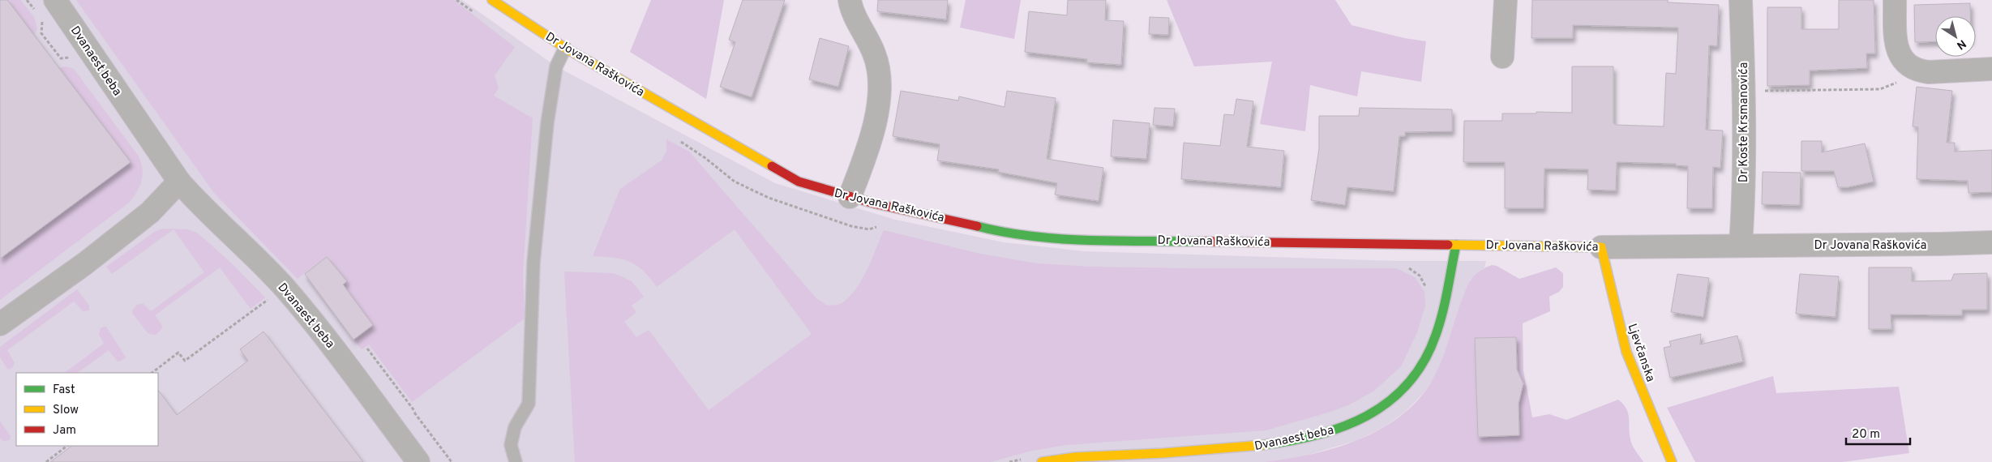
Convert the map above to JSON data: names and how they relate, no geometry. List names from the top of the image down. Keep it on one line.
{"streets":{"street":["Dvanaest beba","Dr Jovana Raškovića","Dr Koste Krsmanovića","Ljevčanska"]},"crossings":[["Dvanaest beba","Dr Jovana Raškovića"],["Dr Jovana Raškovića","Dr Koste Krsmanovića"],["Dr Jovana Raškovića","Ljevčanska"]],"legend":["Fast","Slow","Jam"],"scale_bar":"20 m","north":"bottom right"}
